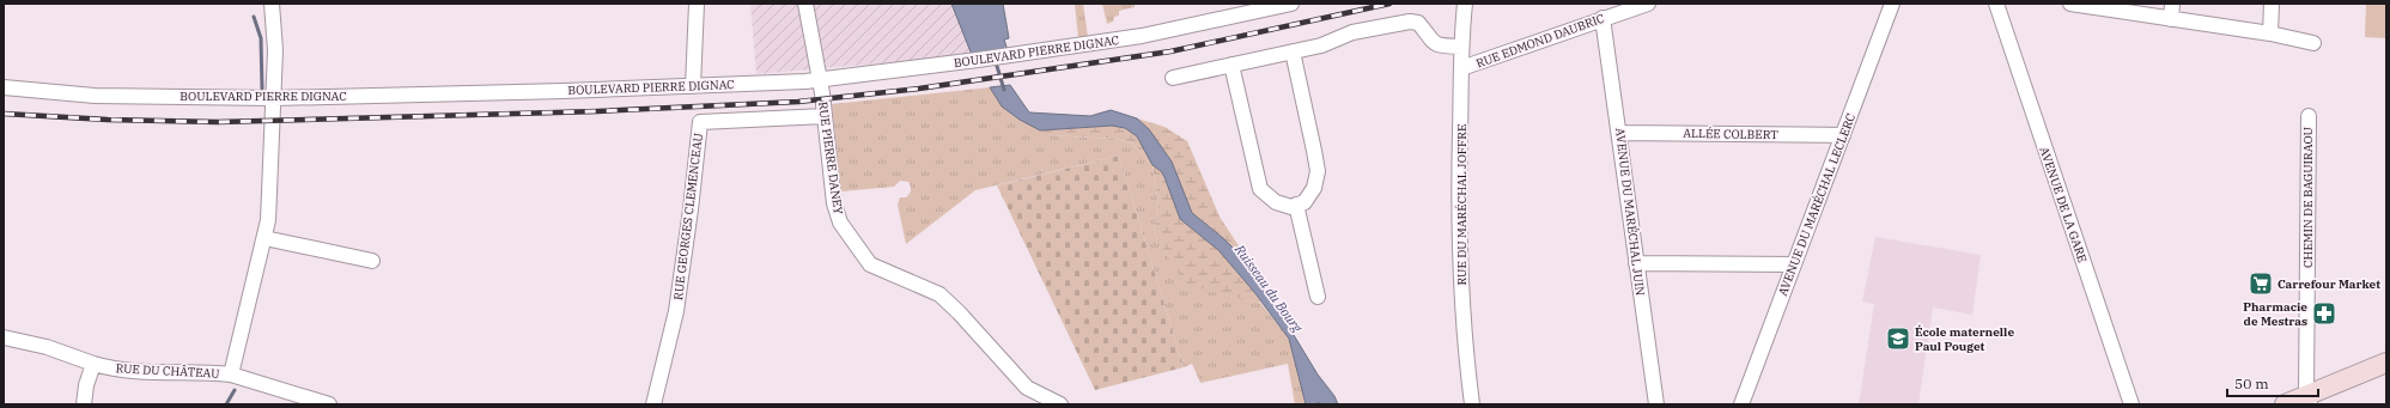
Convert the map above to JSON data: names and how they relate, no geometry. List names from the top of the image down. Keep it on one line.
{"streets":{"street":["RUE EDMOND DAUBRIC","BOULEVARD PIERRE DIGNAC","ALLÉE COLBERT","RUE PIERRE DANEY","CHEMIN DE BAGUIRAOU","RUE DU MARÉCHAL JOFFRE","AVENUE DU MARÉCHAL LECLERC","AVENUE DE LA GARE","AVENUE DU MARÉCHAL JUIN","RUE GEORGES CLEMENCEAU","RUE DU CHÂTEAU"]},"crossings":[["RUE EDMOND DAUBRIC","RUE DU MARÉCHAL JOFFRE"],["RUE EDMOND DAUBRIC","AVENUE DU MARÉCHAL JUIN"],["BOULEVARD PIERRE DIGNAC","RUE PIERRE DANEY"],["BOULEVARD PIERRE DIGNAC","RUE DU CHÂTEAU"],["ALLÉE COLBERT","AVENUE DU MARÉCHAL LECLERC"],["ALLÉE COLBERT","AVENUE DU MARÉCHAL JUIN"],["RUE PIERRE DANEY","RUE GEORGES CLEMENCEAU"]],"water":["Ruisseau du Bourg"],"places":{"supermarket":["Carrefour Market"],"pharmacy":["Pharmacie de Mestras"],"school or university":["École maternelle Paul Pouget"]},"scale_bar":"50 m"}
